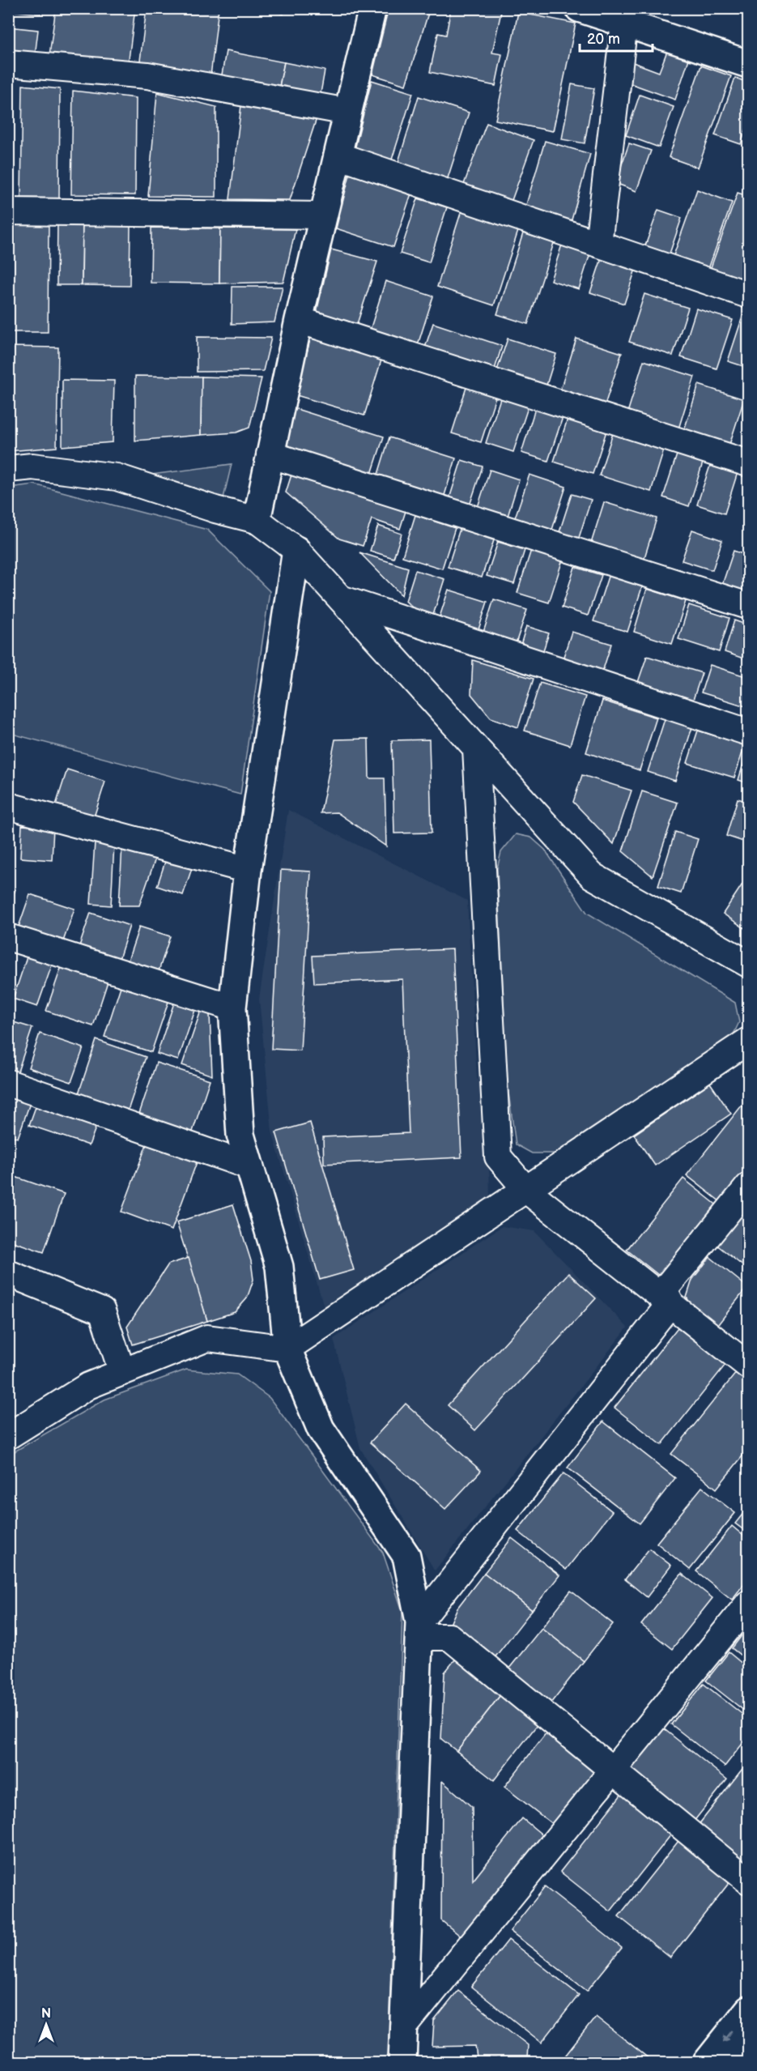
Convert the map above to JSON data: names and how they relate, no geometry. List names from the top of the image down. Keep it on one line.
{"scale_bar":"20 m","north":"top"}
